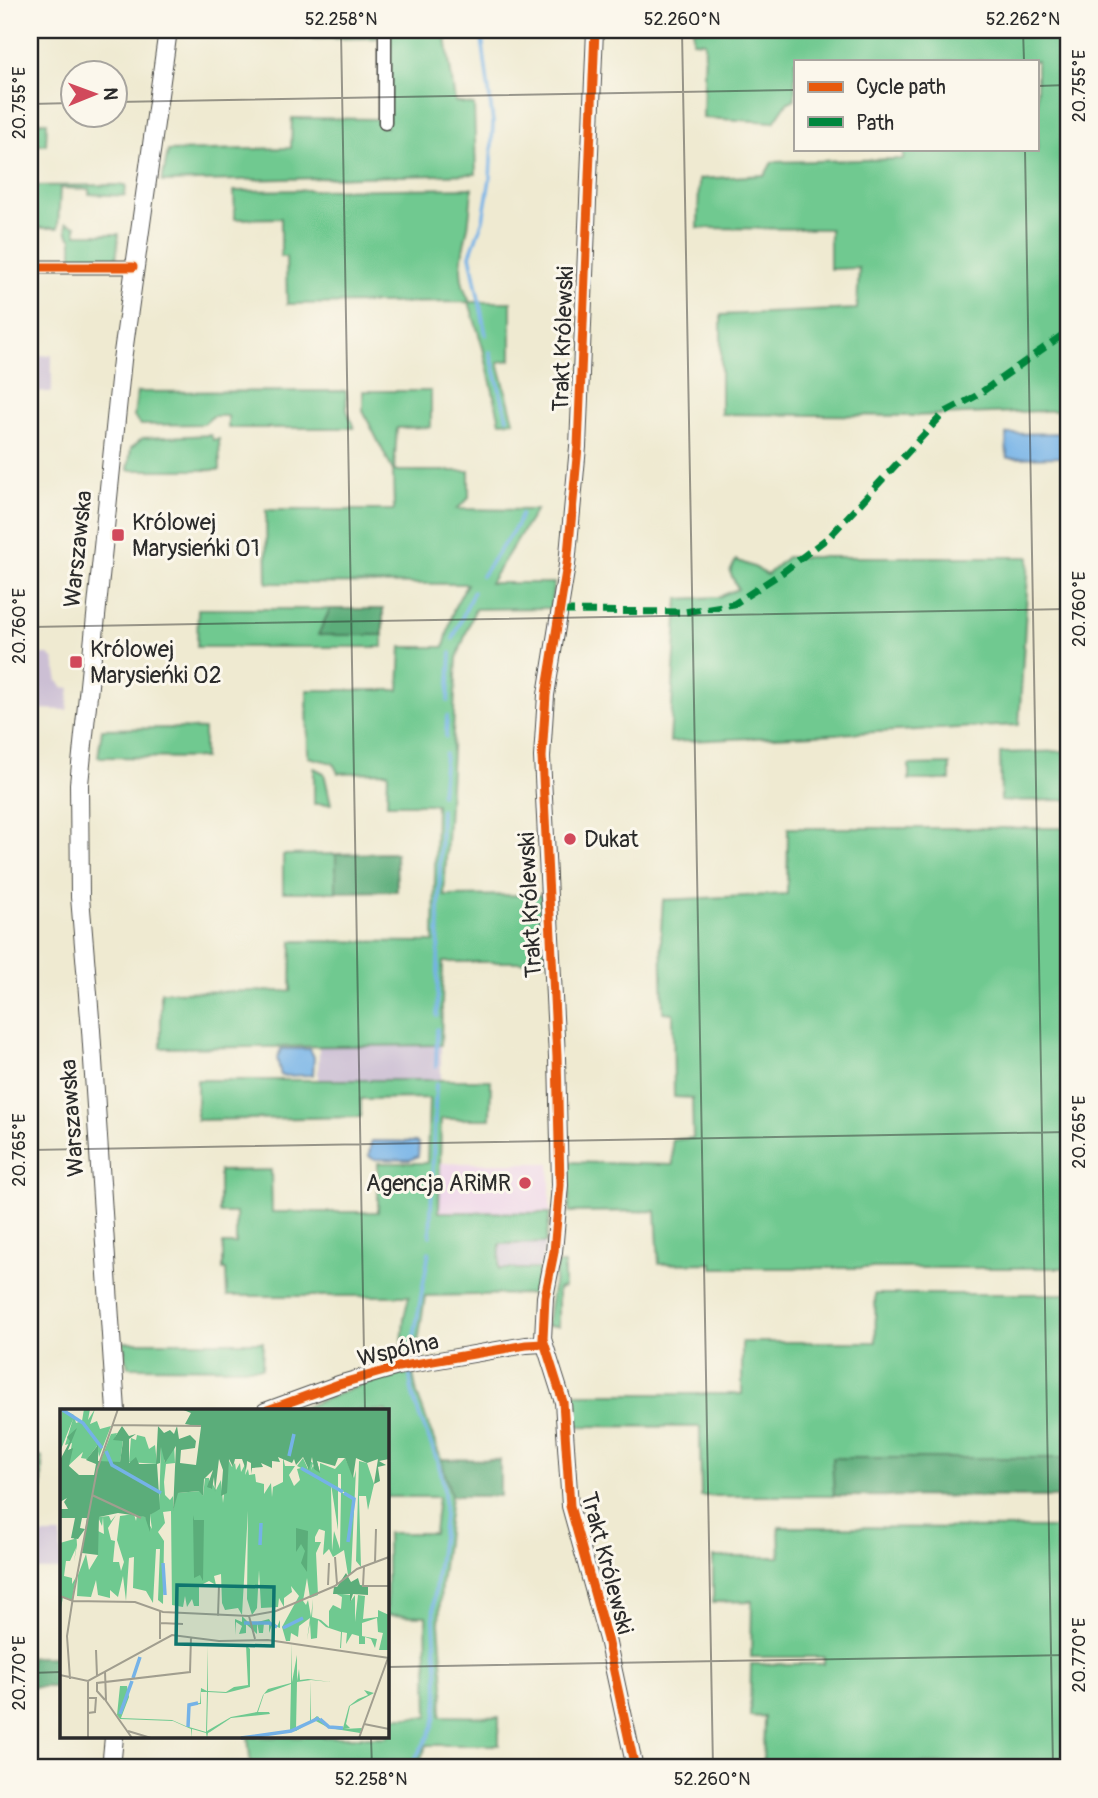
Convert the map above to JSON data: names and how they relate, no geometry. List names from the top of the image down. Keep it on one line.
{"streets":{"main road":["Warszawska"],"street":["Trakt Królewski","Wspólna"]},"crossings":[["Trakt Królewski","Wspólna"]],"places":{"transit":["Królowej Marysieńki 01","Królowej Marysieńki 02"],"other":["Dukat","Agencja ARiMR"]},"legend":["Cycle path","Path"],"north":"right","coordinates":["52.258°N","52.260°N","52.262°N","20.755°E","20.760°E","20.765°E","20.770°E"]}
